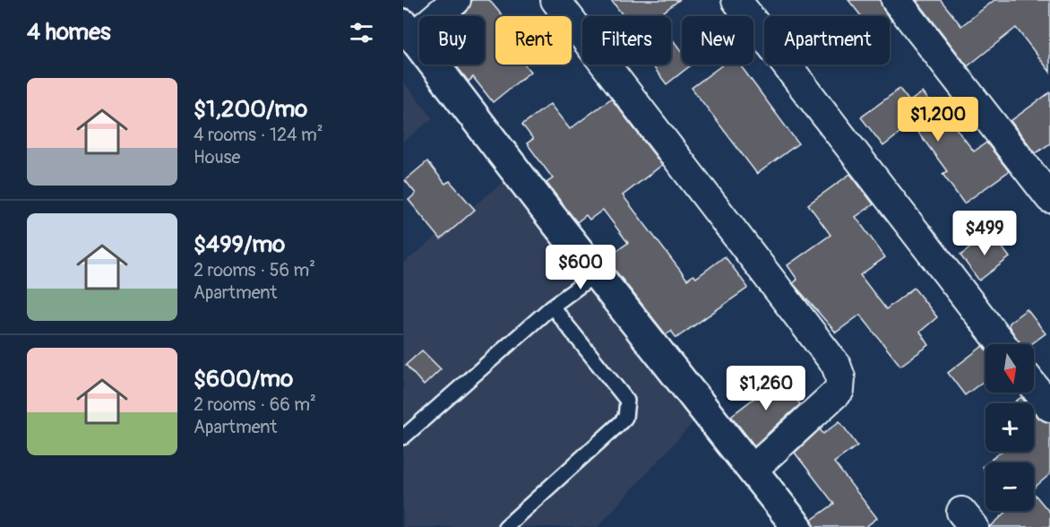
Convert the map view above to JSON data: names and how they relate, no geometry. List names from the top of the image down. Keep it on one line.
{"north":"bottom","page":{"heading":"4 homes","chip":["Buy","Rent","Filters","New","Apartment"],"list":[{"name":"$1,200/mo","note":"4 rooms · 124 m² · House"},{"name":"$499/mo","note":"2 rooms · 56 m² · Apartment"},{"name":"$600/mo","note":"2 rooms · 66 m² · Apartment"}],"price":["$1,200","$499","$600","$1,260"],"map_buttons":["+","−"]}}
